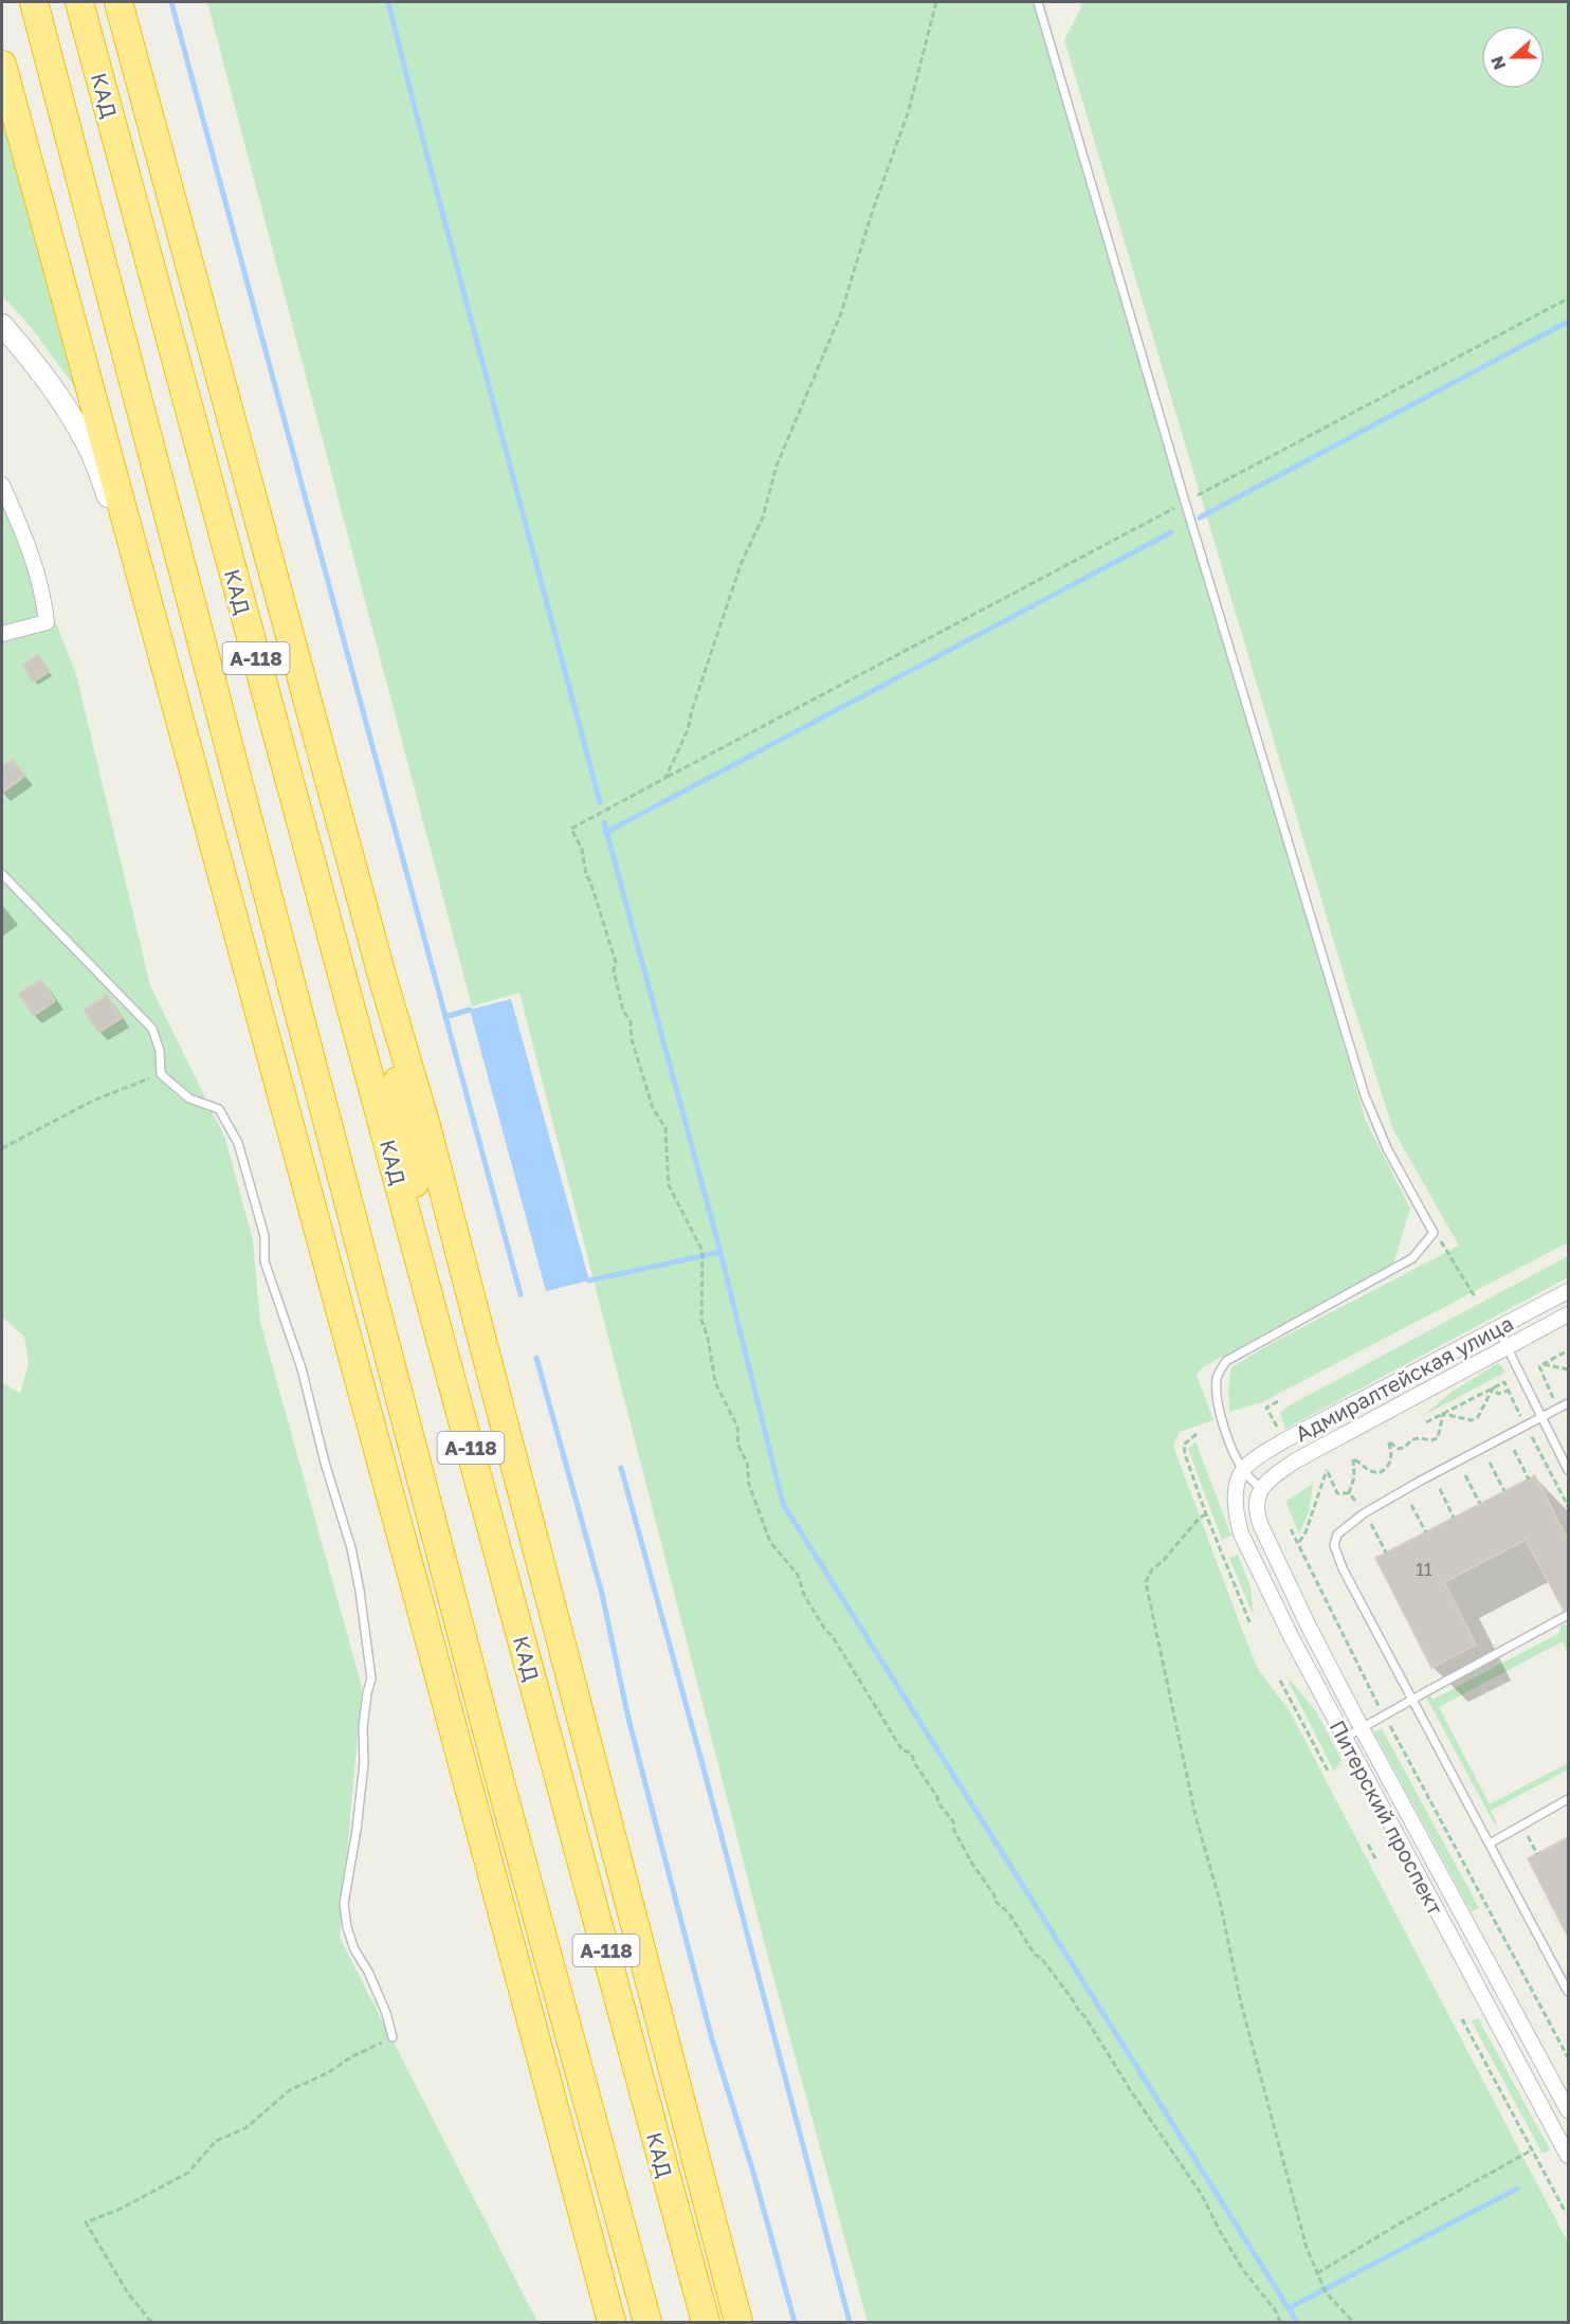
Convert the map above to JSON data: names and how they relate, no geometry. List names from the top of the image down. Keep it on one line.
{"streets":{"highway":["КАД","А-118"],"street":["Адмиралтейская улица","Питерский проспект"]},"crossings":[["Адмиралтейская улица","Питерский проспект"]],"house_numbers":["11"],"north":"left"}
